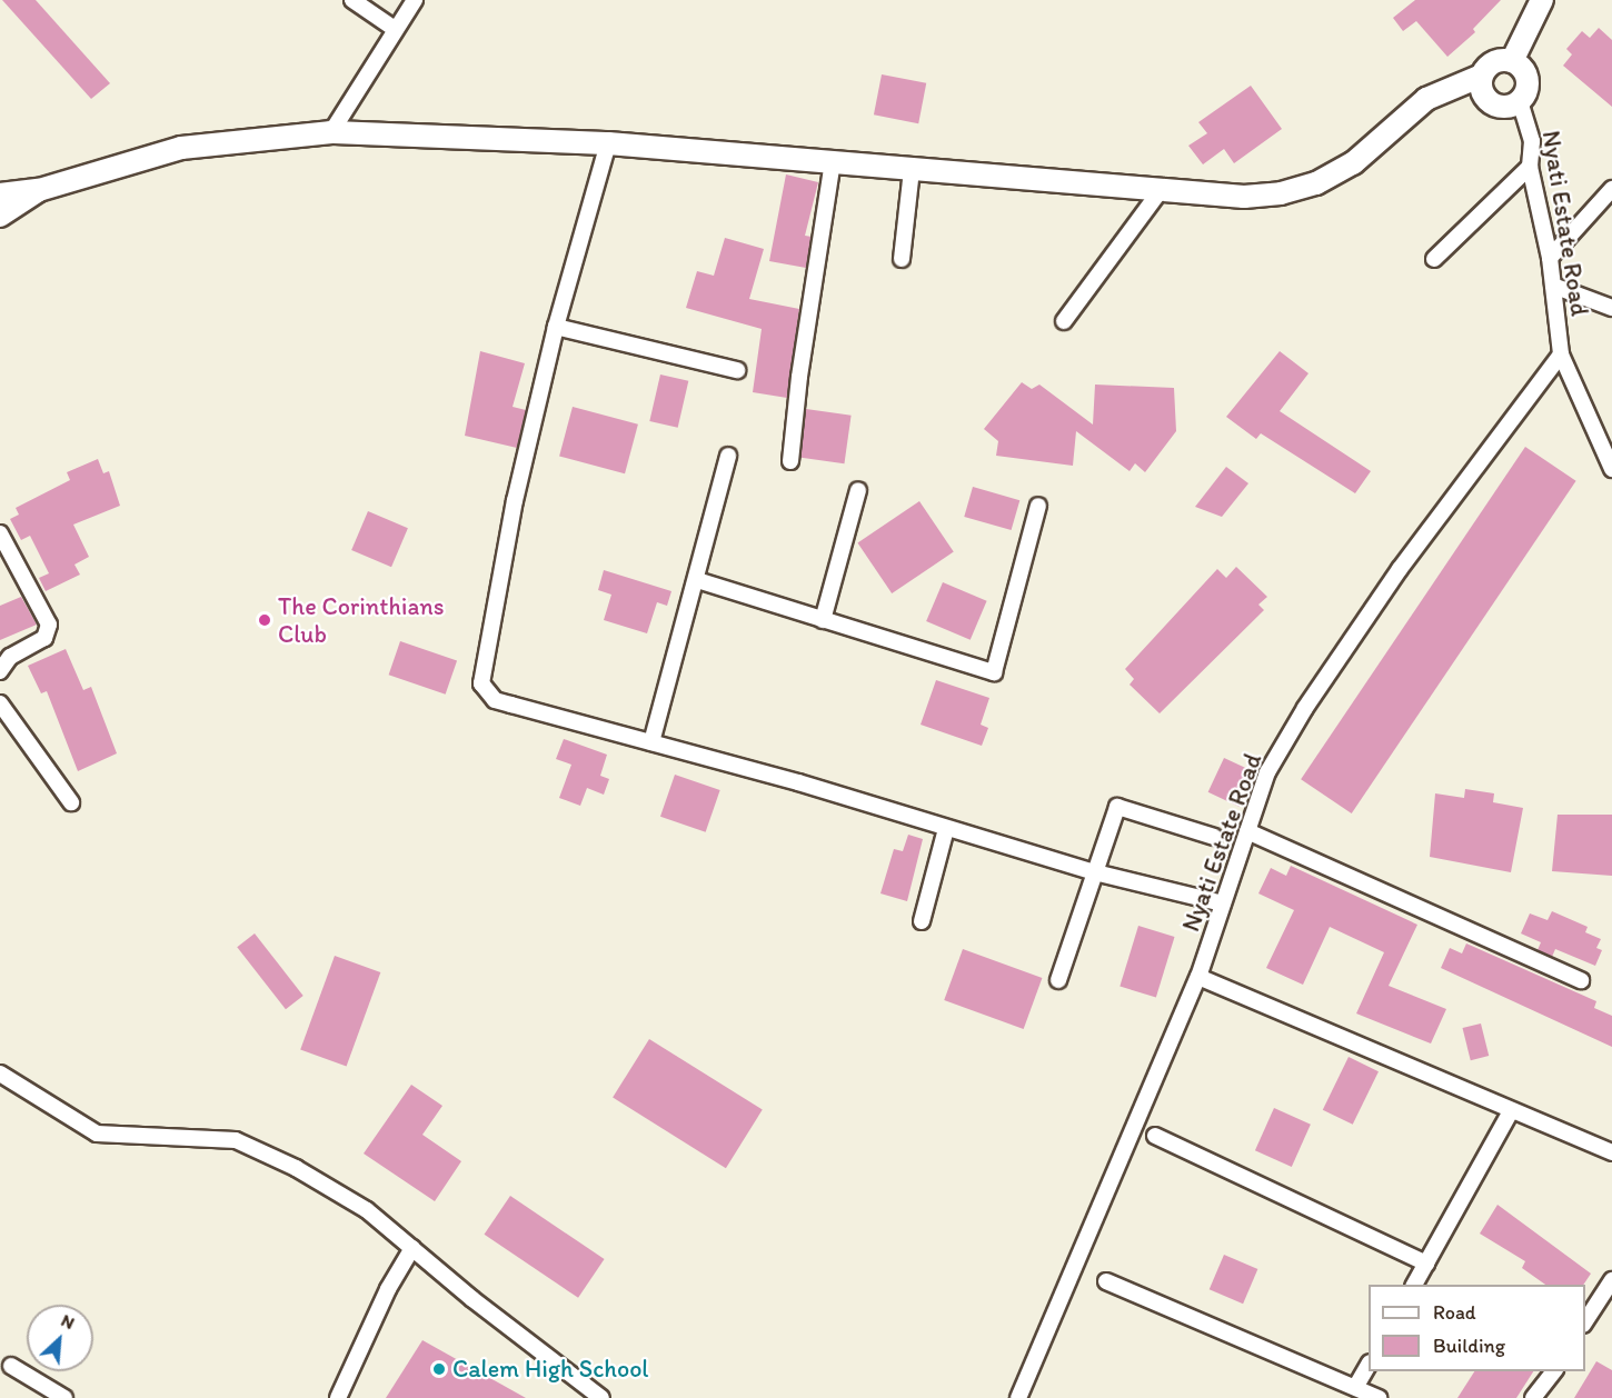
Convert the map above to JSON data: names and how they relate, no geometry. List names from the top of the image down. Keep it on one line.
{"streets":{"street":["Nyati Estate Road"]},"places":["The Corinthians Club","Calem High School"],"legend":["Road","Building"],"north":"top right"}
